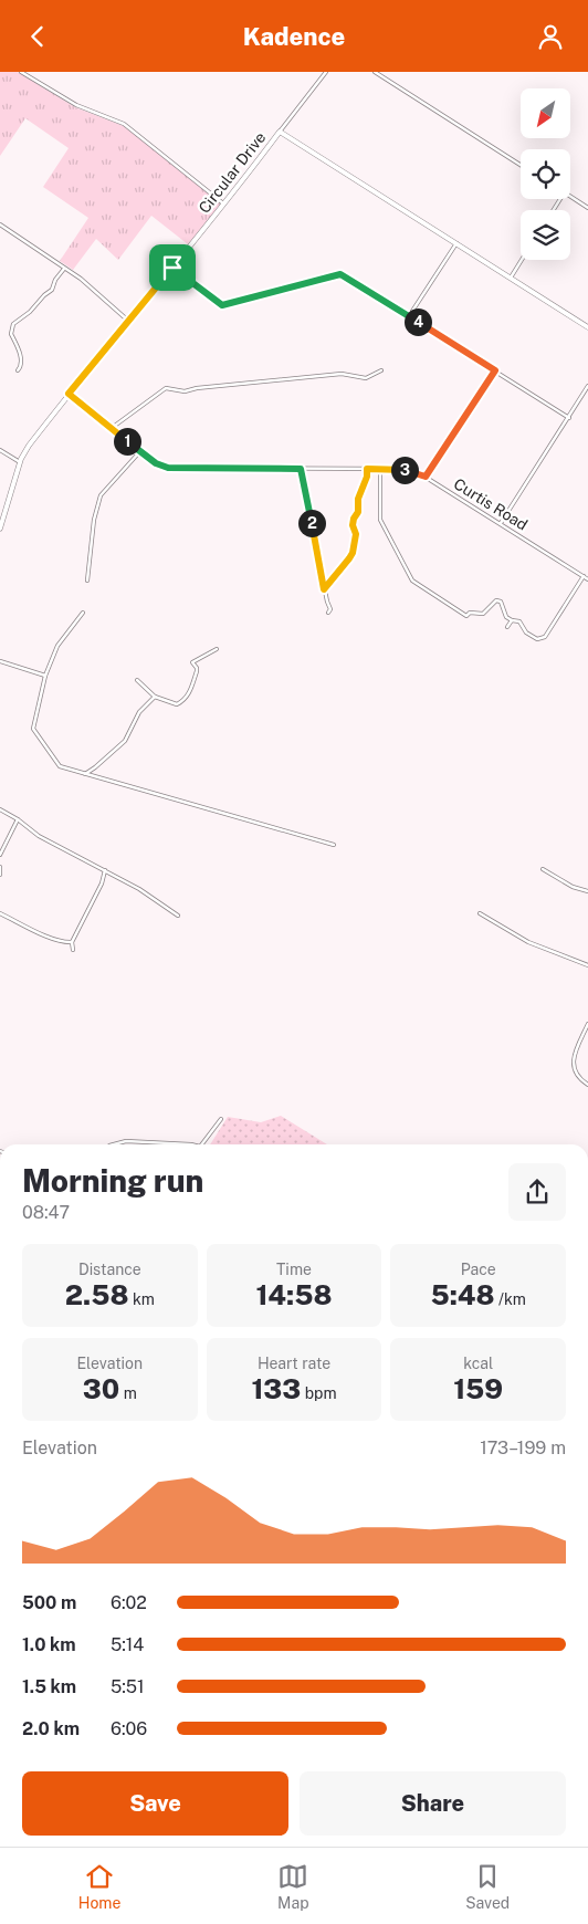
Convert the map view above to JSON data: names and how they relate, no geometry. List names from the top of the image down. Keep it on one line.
{"streets":{"street":["Circular Drive","Curtis Road"]},"crossings":[["Circular Drive","Curtis Road"]],"north":"bottom left","page":{"header":"Kadence","pins":["4","1","3","2"],"heading":["Morning run","08:47"],"stats":[["Distance","2.58 km"],["Time","14:58"],["Pace","5:48 /km"],["Elevation","30 m"],["Heart rate","133 bpm"],["kcal","159"]],"chart":["Elevation","173–199 m"],"list":[{"name":"500 m","note":"6:02"},{"name":"1.0 km","note":"5:14"},{"name":"1.5 km","note":"5:51"},{"name":"2.0 km","note":"6:06"}],"buttons":["Save","Share"],"tabs":["Home","Map","Saved"]}}
